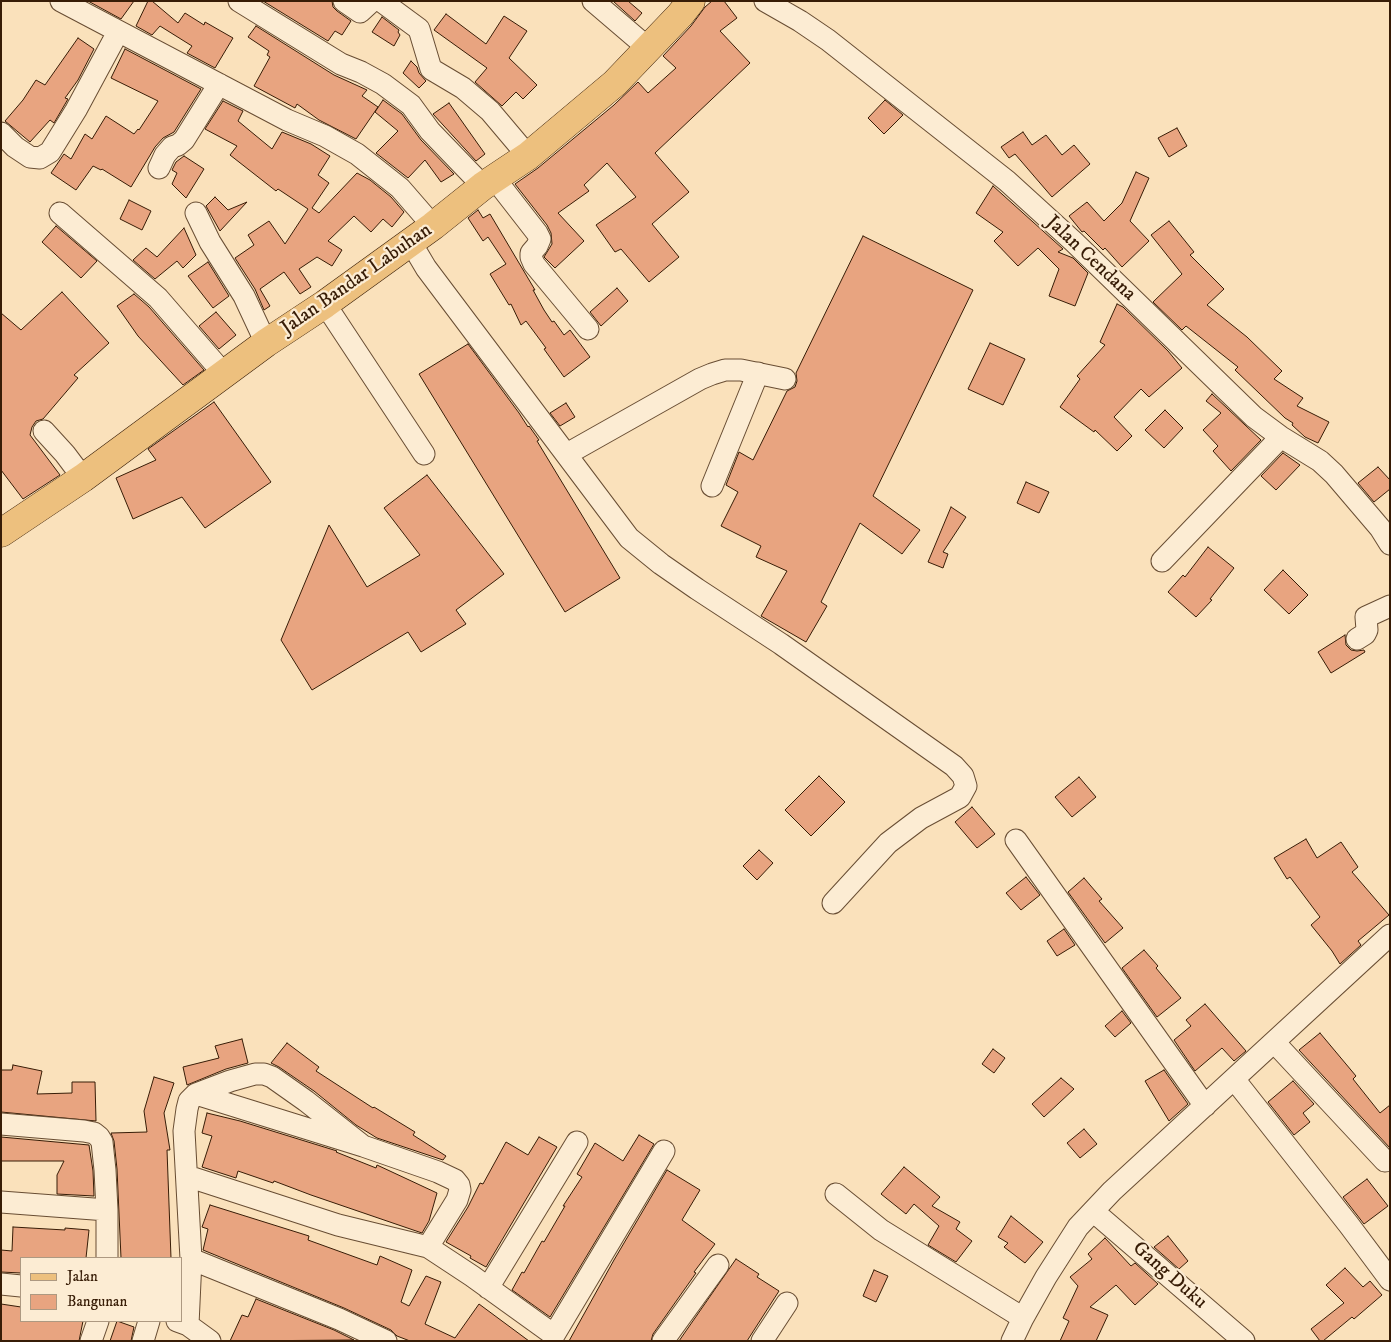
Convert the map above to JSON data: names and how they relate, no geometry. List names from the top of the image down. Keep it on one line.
{"streets":{"main road":["Jalan Bandar Labuhan"],"street":["Jalan Cendana","Gang Duku"]},"legend":["Jalan","Bangunan"]}
